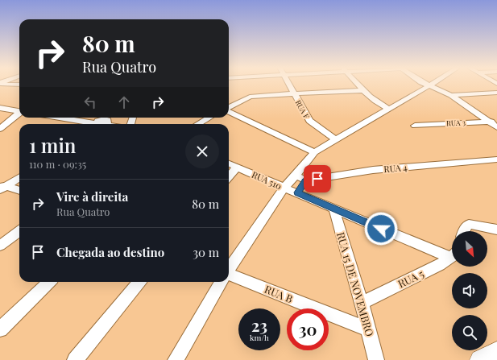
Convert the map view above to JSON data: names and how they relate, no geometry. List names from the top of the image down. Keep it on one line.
{"streets":{"street":["RUA F","RUA 3","RUA 4","RUA 510","RUA 5","RUA 15 DE NOVEMBRO","RUA B"]},"crossings":[["RUA 510","RUA 15 DE NOVEMBRO"],["RUA 5","RUA 15 DE NOVEMBRO"],["RUA 15 DE NOVEMBRO","RUA B"]],"north":"bottom right","page":{"turn":["80 m","Rua Quatro"],"heading":["1 min","110 m · 09:35"],"list":[{"name":"Vire à direita","note":"Rua Quatro","value":"80 m"},{"name":"Chegada ao destino","value":"30 m"}],"speed":"23 km/h","limit":"30"}}
